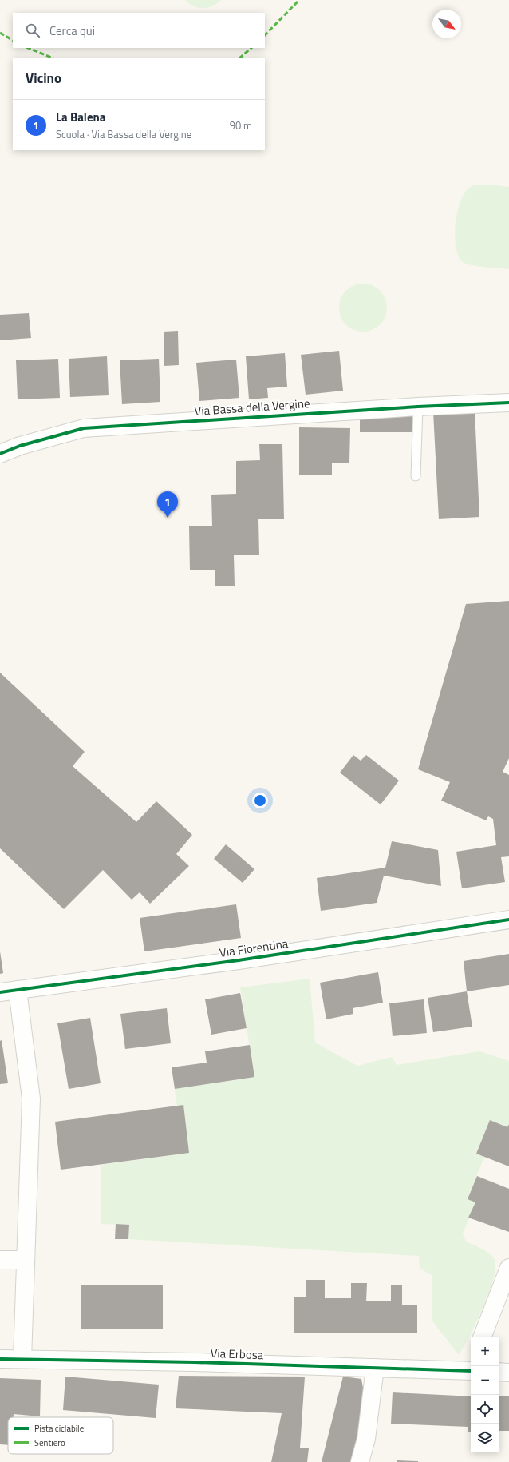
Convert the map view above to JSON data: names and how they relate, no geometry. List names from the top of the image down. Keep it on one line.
{"streets":{"street":["Via Bassa della Vergine","Via Fiorentina","Via Erbosa"]},"legend":["Pista ciclabile","Sentiero"],"north":"bottom right","page":{"search":"Cerca qui","heading":"Vicino","list":[{"mark":"1","name":"La Balena","note":"Scuola · Via Bassa della Vergine","value":"90 m"}],"pins":"1","map_buttons":["+","−"]}}
